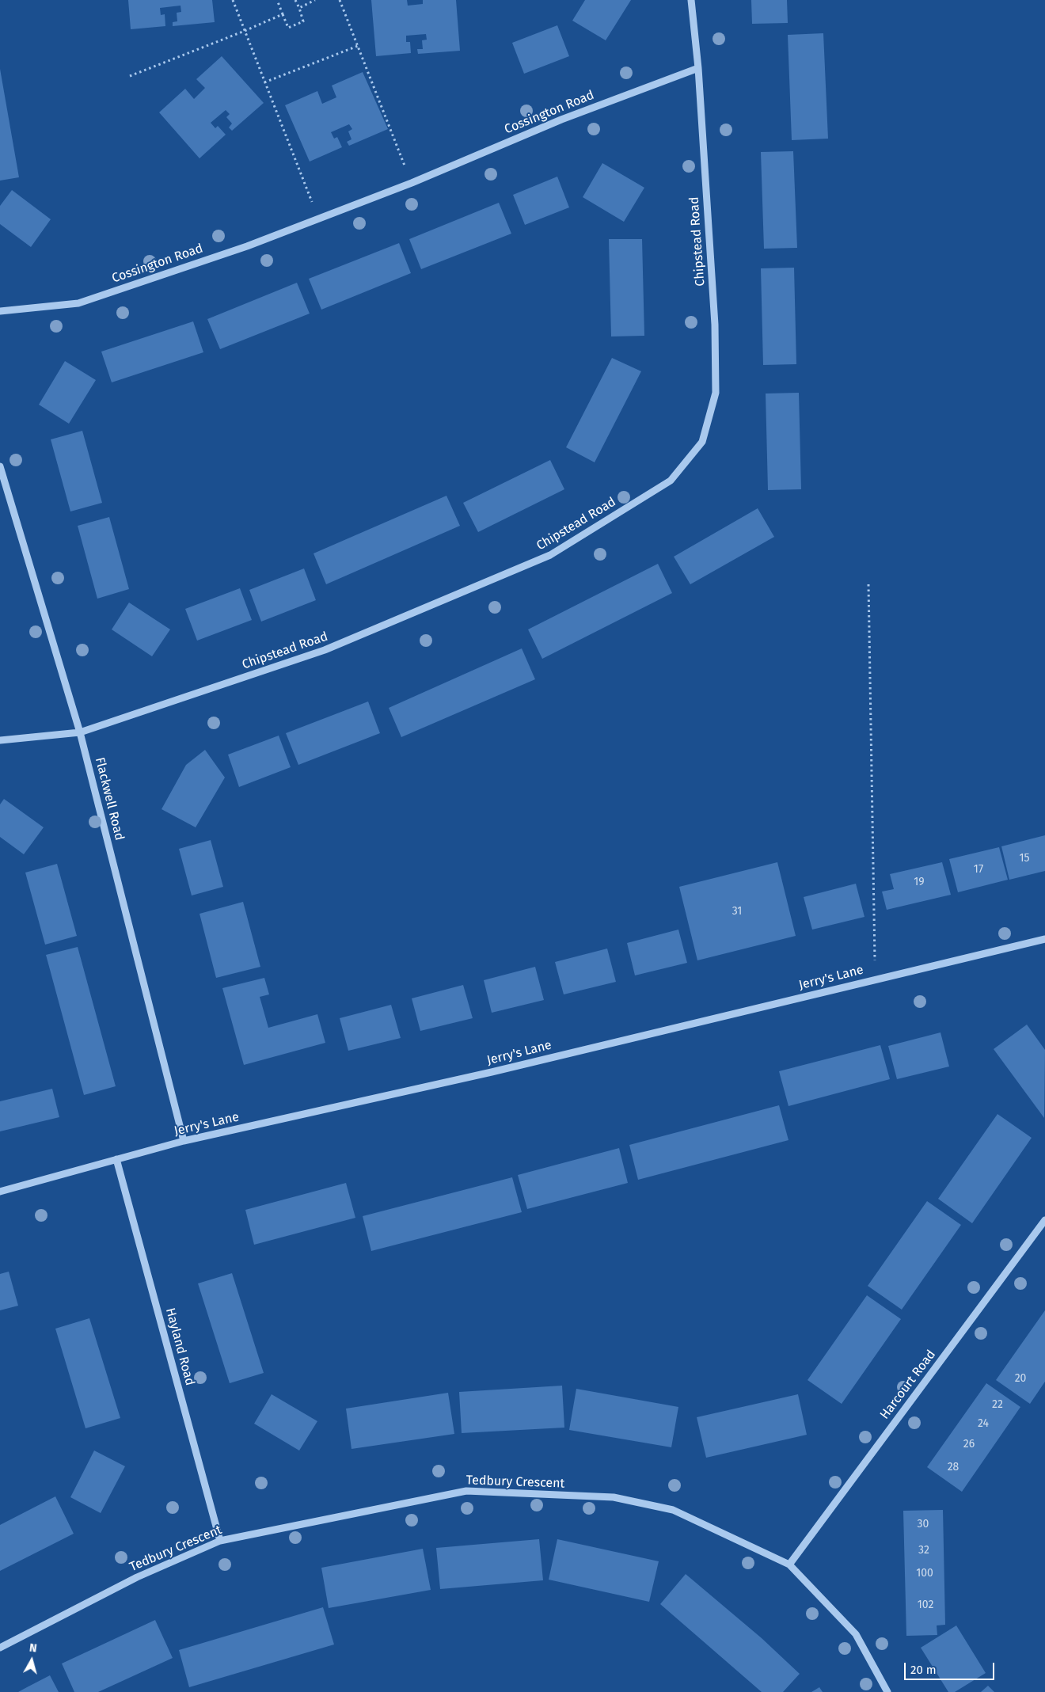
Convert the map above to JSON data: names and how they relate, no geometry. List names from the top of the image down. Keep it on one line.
{"streets":{"street":["Cossington Road","Chipstead Road","Flackwell Road","Jerry's Lane","Hayland Road","Harcourt Road","Tedbury Crescent"]},"crossings":[["Cossington Road","Chipstead Road"],["Chipstead Road","Flackwell Road"],["Flackwell Road","Jerry's Lane"],["Jerry's Lane","Hayland Road"],["Hayland Road","Tedbury Crescent"],["Harcourt Road","Tedbury Crescent"]],"house_numbers":["15","17","19","31","20","22","24","26","28","30","32","100","102"],"scale_bar":"20 m","north":"top"}
